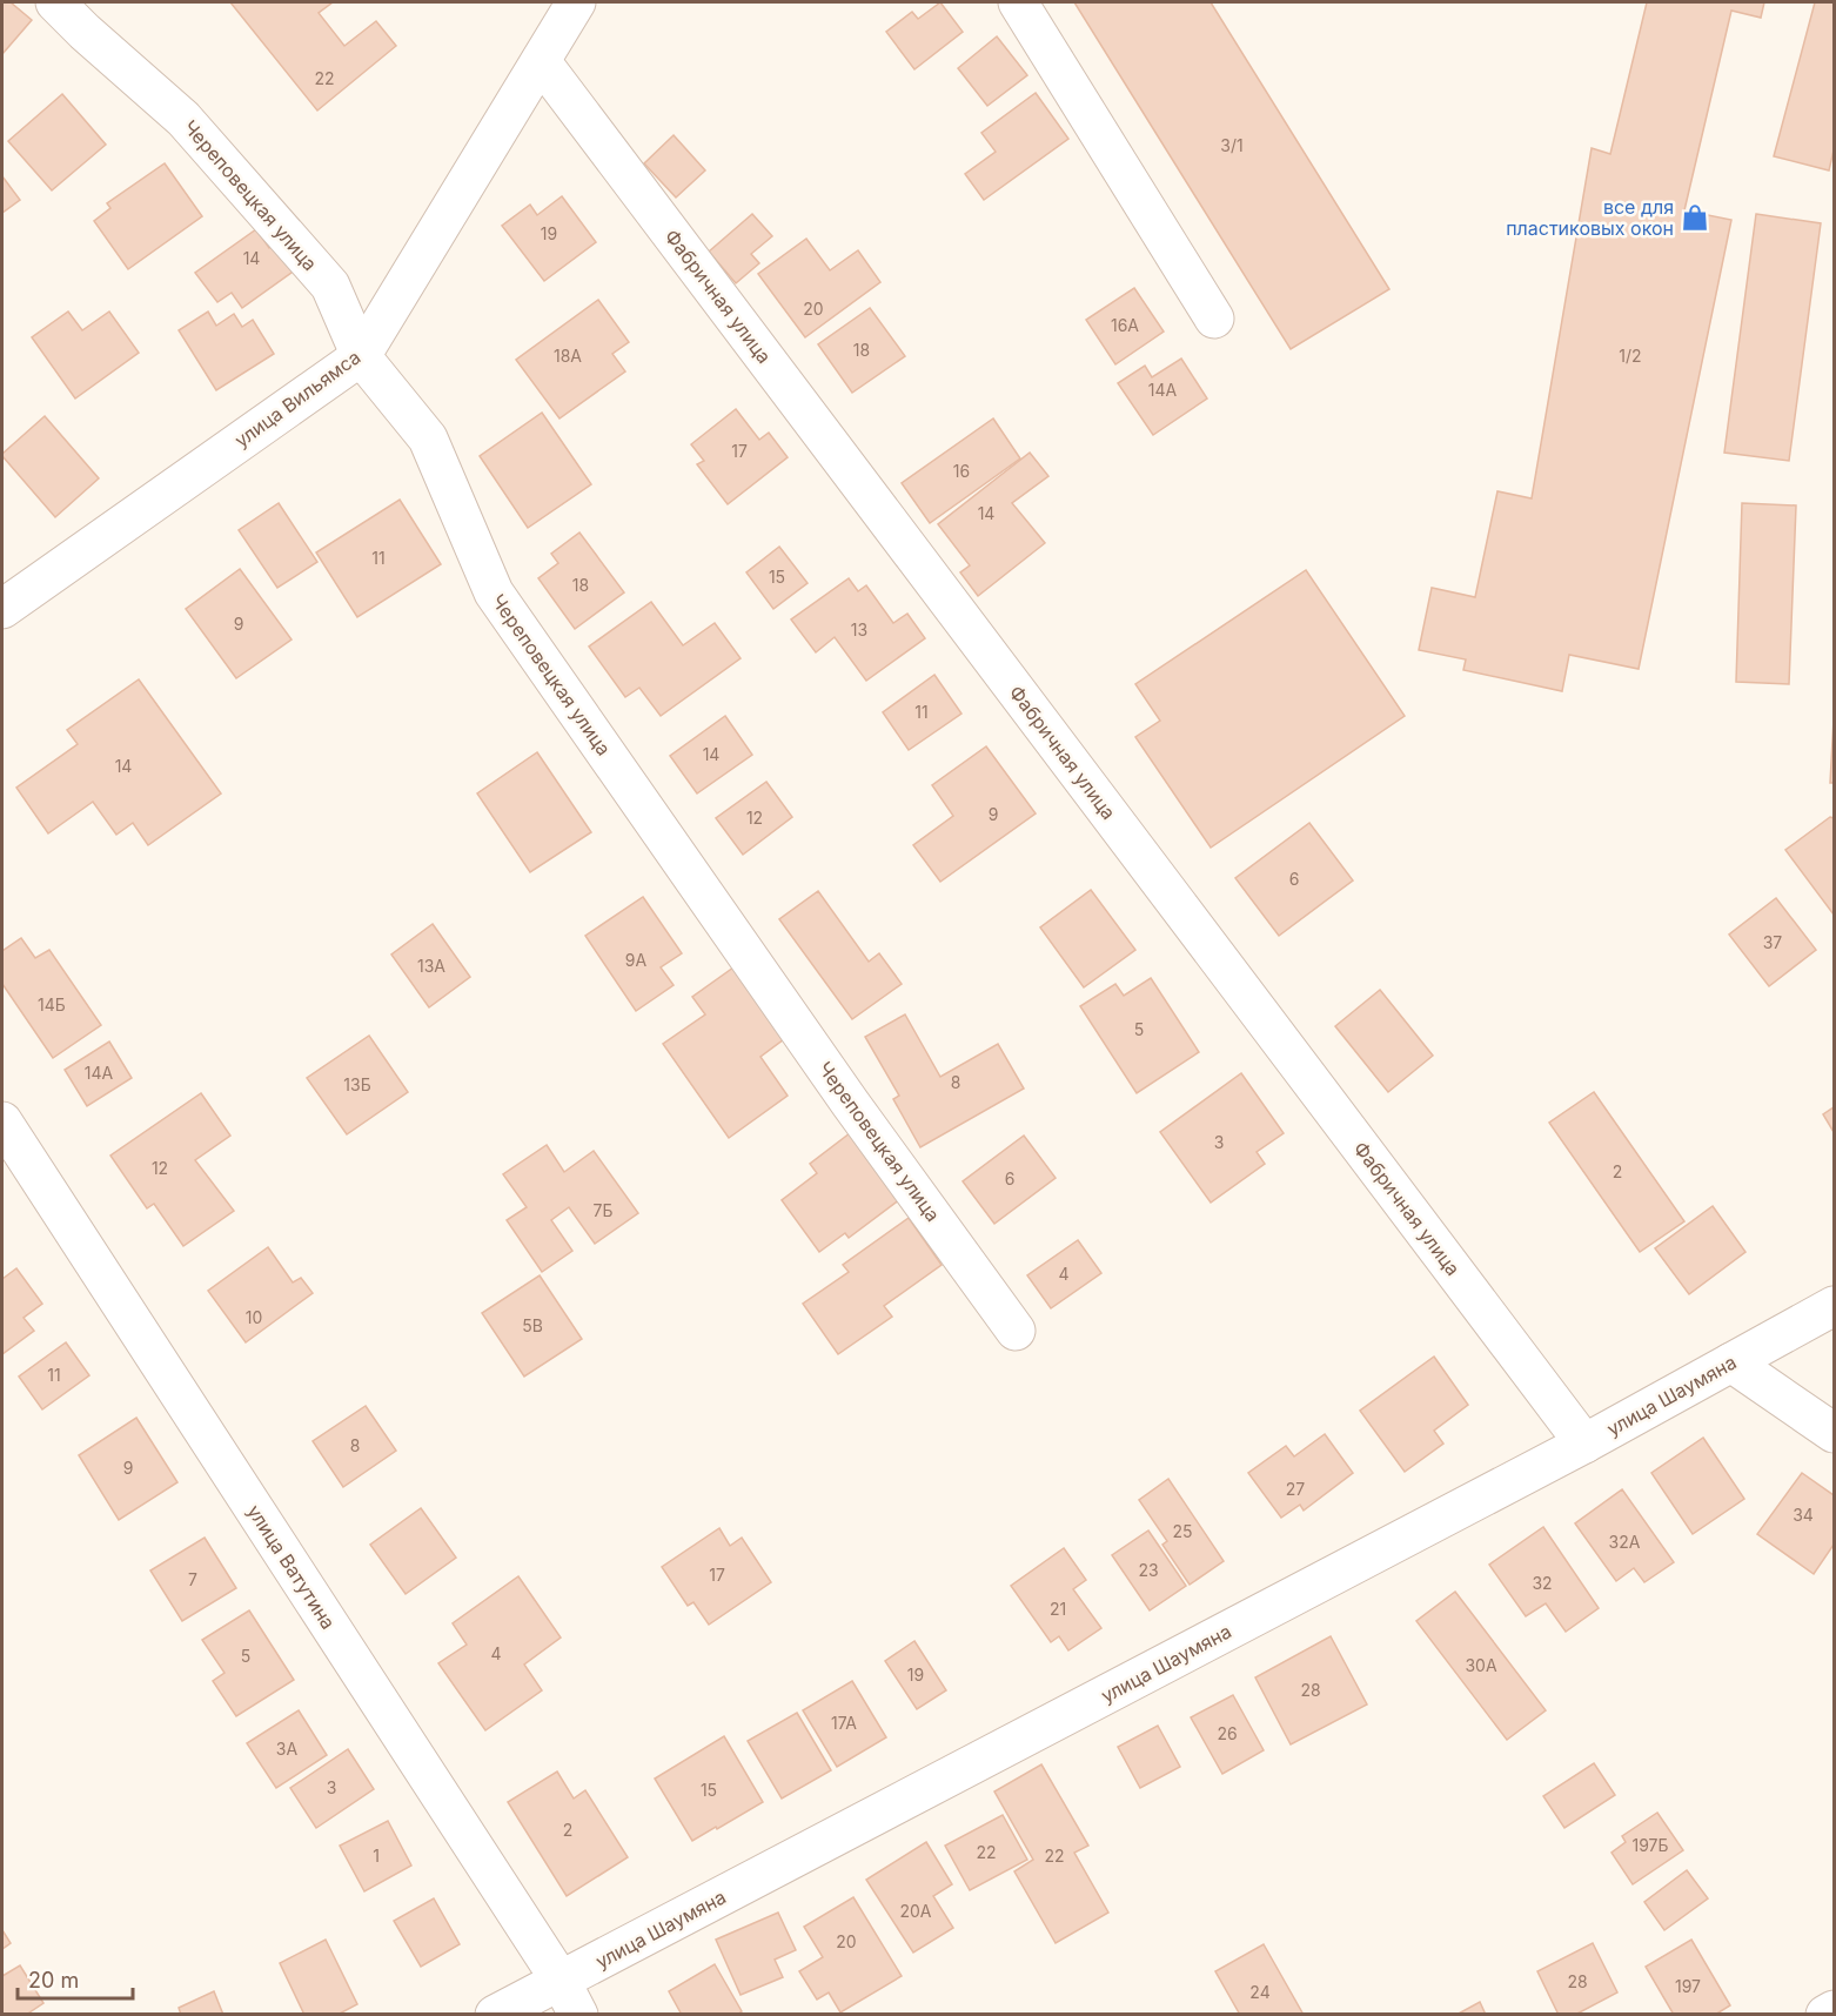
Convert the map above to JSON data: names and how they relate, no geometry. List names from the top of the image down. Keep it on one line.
{"streets":{"street":["Череповецкая улица","Фабричная улица","улица Вильямса","улица Шаумяна","улица Ватутина"]},"crossings":[["Череповецкая улица","улица Вильямса"],["Фабричная улица","улица Вильямса"],["Фабричная улица","улица Шаумяна"],["улица Шаумяна","улица Ватутина"]],"places":{"shop":["все для пластиковых окон"]},"house_numbers":["22","3/1","19","14","20","16А","18","18А","1/2","14А","17","16","14","11","15","18","9","13","11","14","14","9","12","6","37","9А","13А","14Б","5","14А","8","13Б","3","12","2","6","7Б","4","10","5В","11","8","9","27","34","25","32А","23","17","7","32","21","4","5","30А","19","28","17А","26","3А","3","15","2","197Б","22","1","22","20А","20","28","197","24"],"scale_bar":"20 m"}
